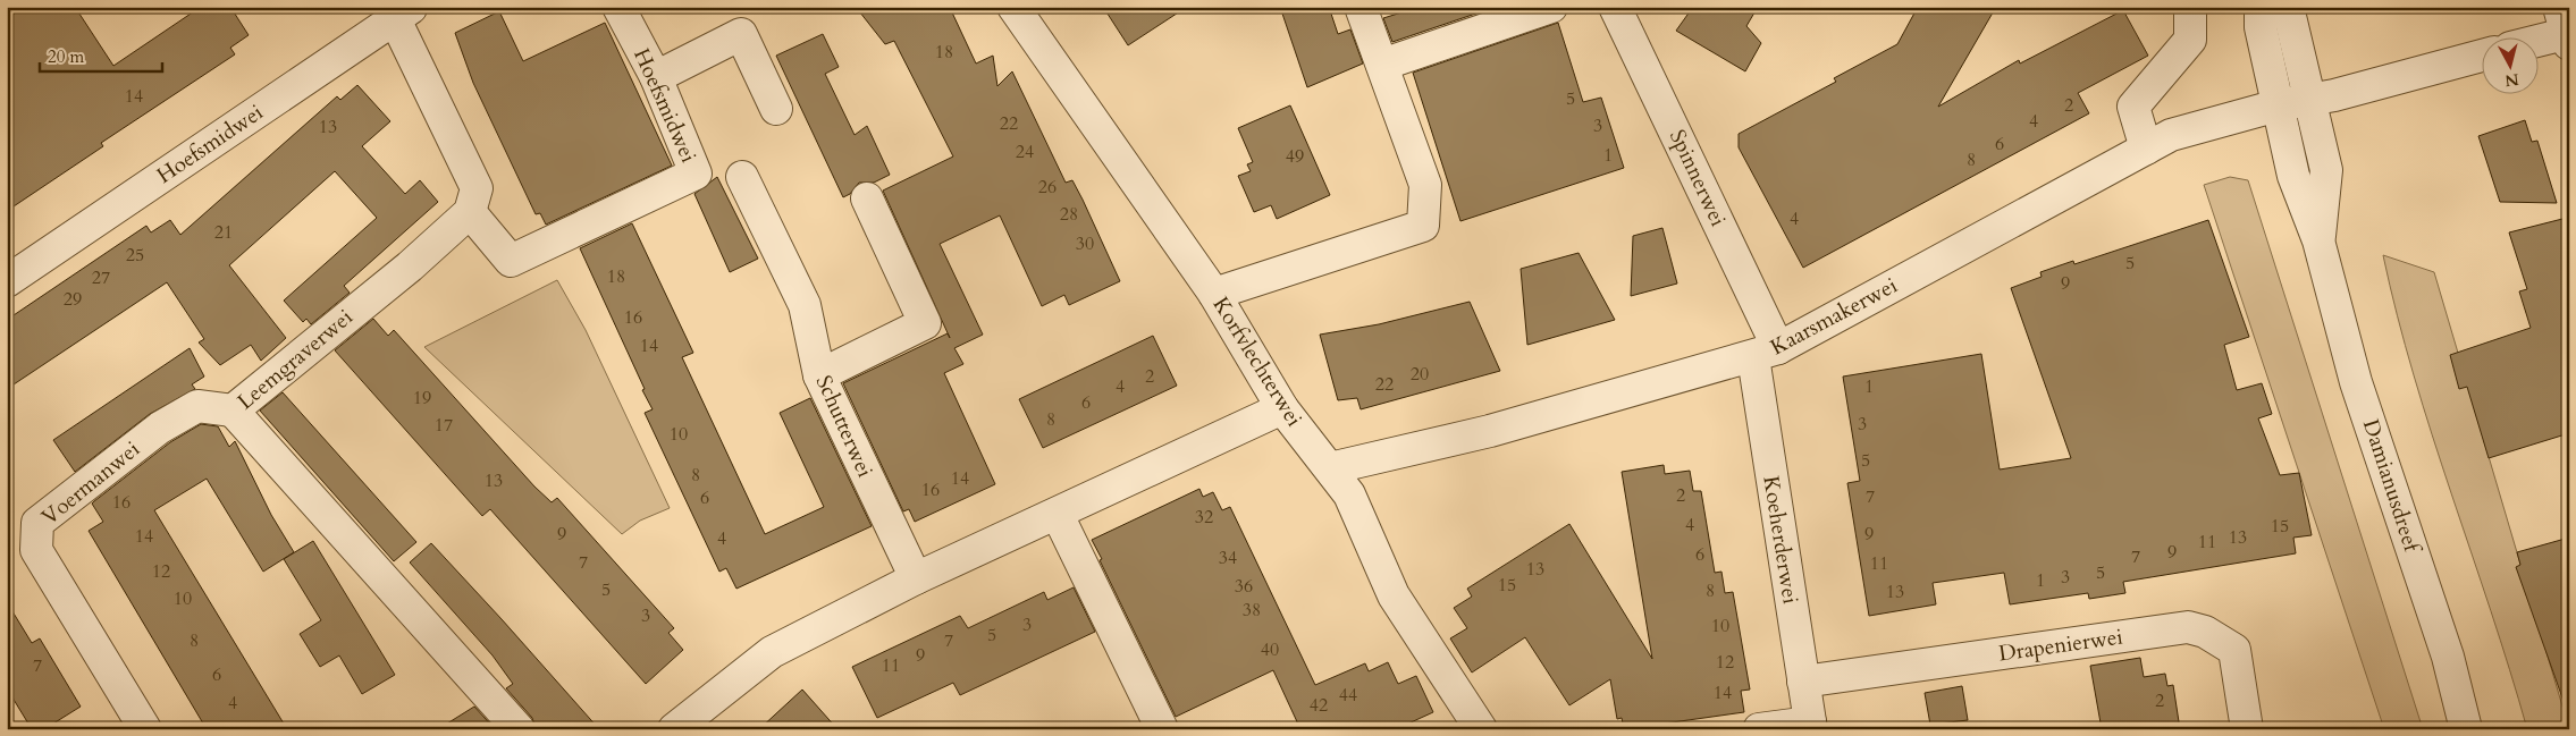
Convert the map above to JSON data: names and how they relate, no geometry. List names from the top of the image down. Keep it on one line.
{"streets":{"street":["Hoefsmidwei","Spinnerwei","Kaarsmakerwei","Leemgraverwei","Korfvlechterwei","Schutterwei","Voermanwei","Damianusdreef","Koeherderwei","Drapenierwei"]},"crossings":[["Hoefsmidwei","Leemgraverwei"],["Spinnerwei","Kaarsmakerwei"],["Spinnerwei","Koeherderwei"],["Kaarsmakerwei","Korfvlechterwei"],["Kaarsmakerwei","Damianusdreef"],["Kaarsmakerwei","Koeherderwei"],["Leemgraverwei","Voermanwei"],["Koeherderwei","Drapenierwei"]],"house_numbers":["18","14","5","2","4","22","3","13","6","24","1","49","8","26","28","4","21","30","25","5","18","27","9","29","16","14","20","2","22","4","1","19","6","8","3","17","10","5","8","14","13","16","2","7","6","16","32","4","15","9","9","14","13","4","11","9","6","7","34","7","11","13","12","5","3","1","15","36","5","8","13","10","38","3","3","10","5","8","7","40","9","12","7","11","6","14","44","2","4","42"],"scale_bar":"20 m","north":"bottom"}
